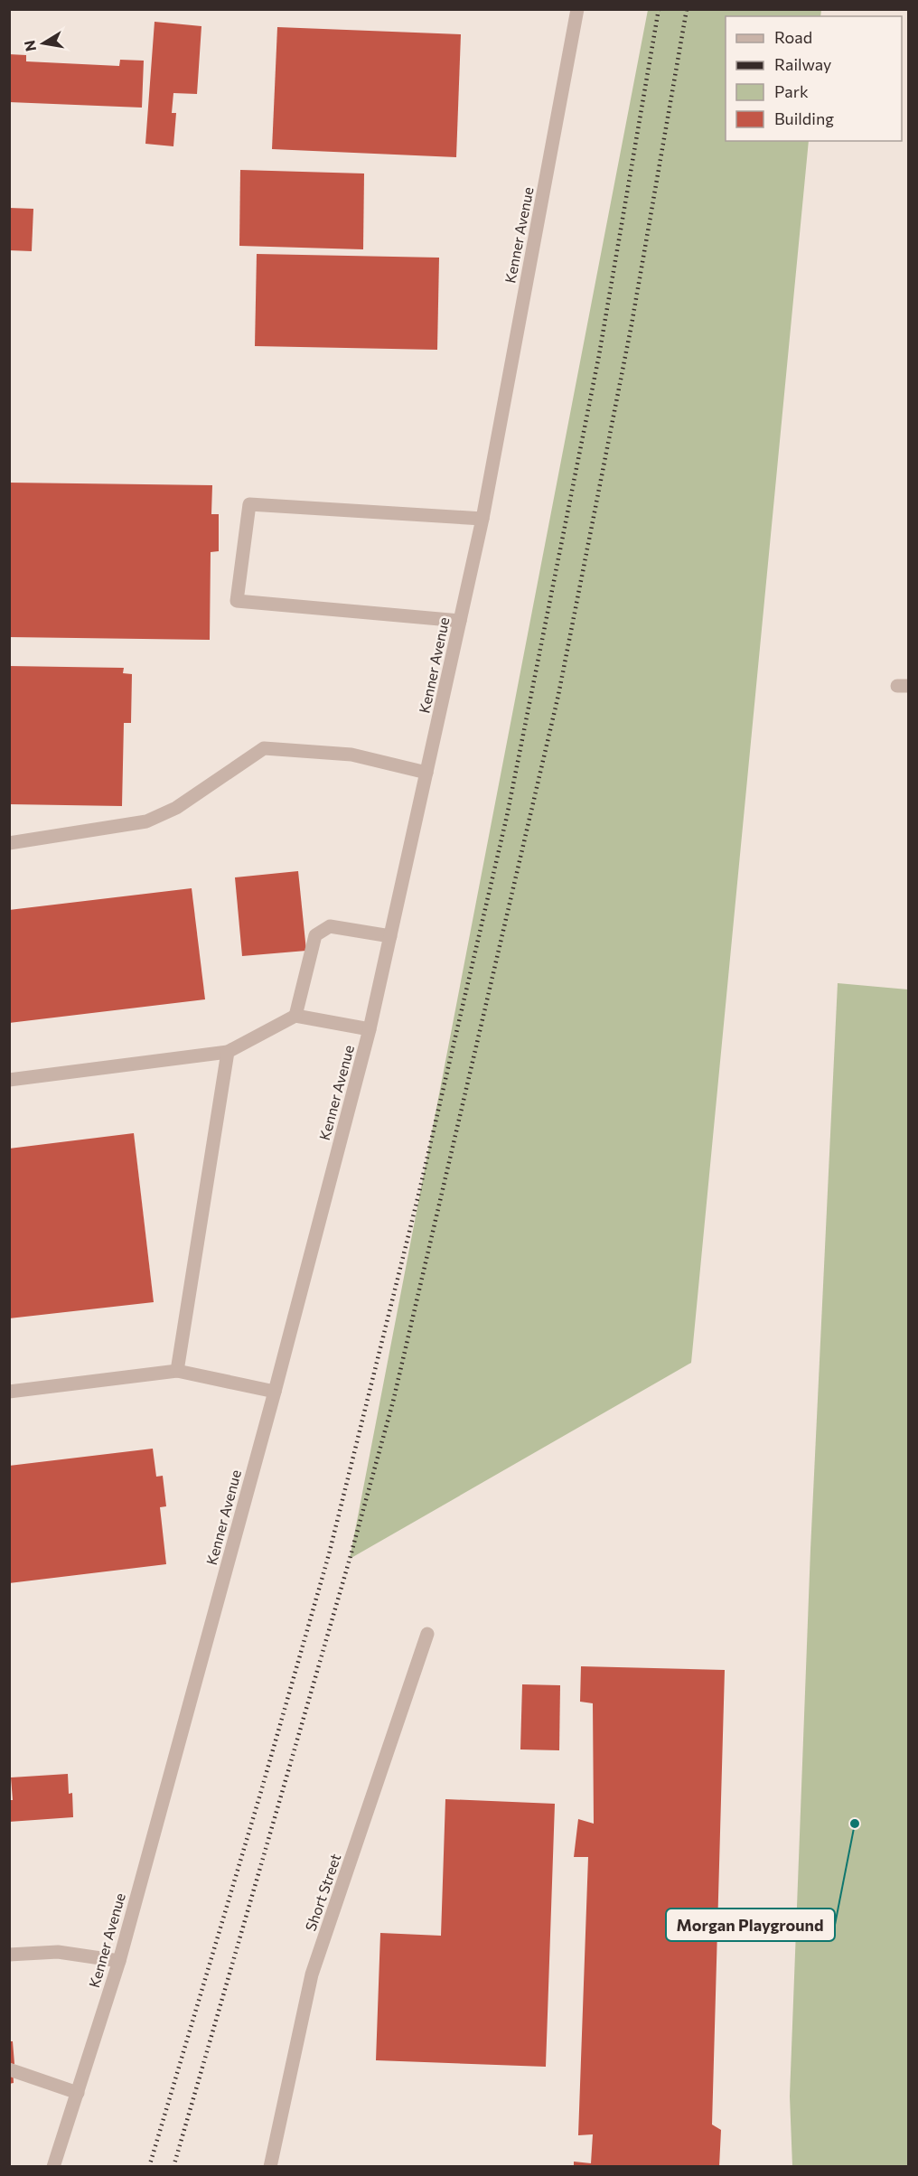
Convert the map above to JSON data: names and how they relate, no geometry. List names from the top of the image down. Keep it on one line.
{"streets":{"street":["Kenner Avenue","Short Street"]},"places":["Morgan Playground"],"legend":["Road","Railway","Park","Building"],"north":"left"}
